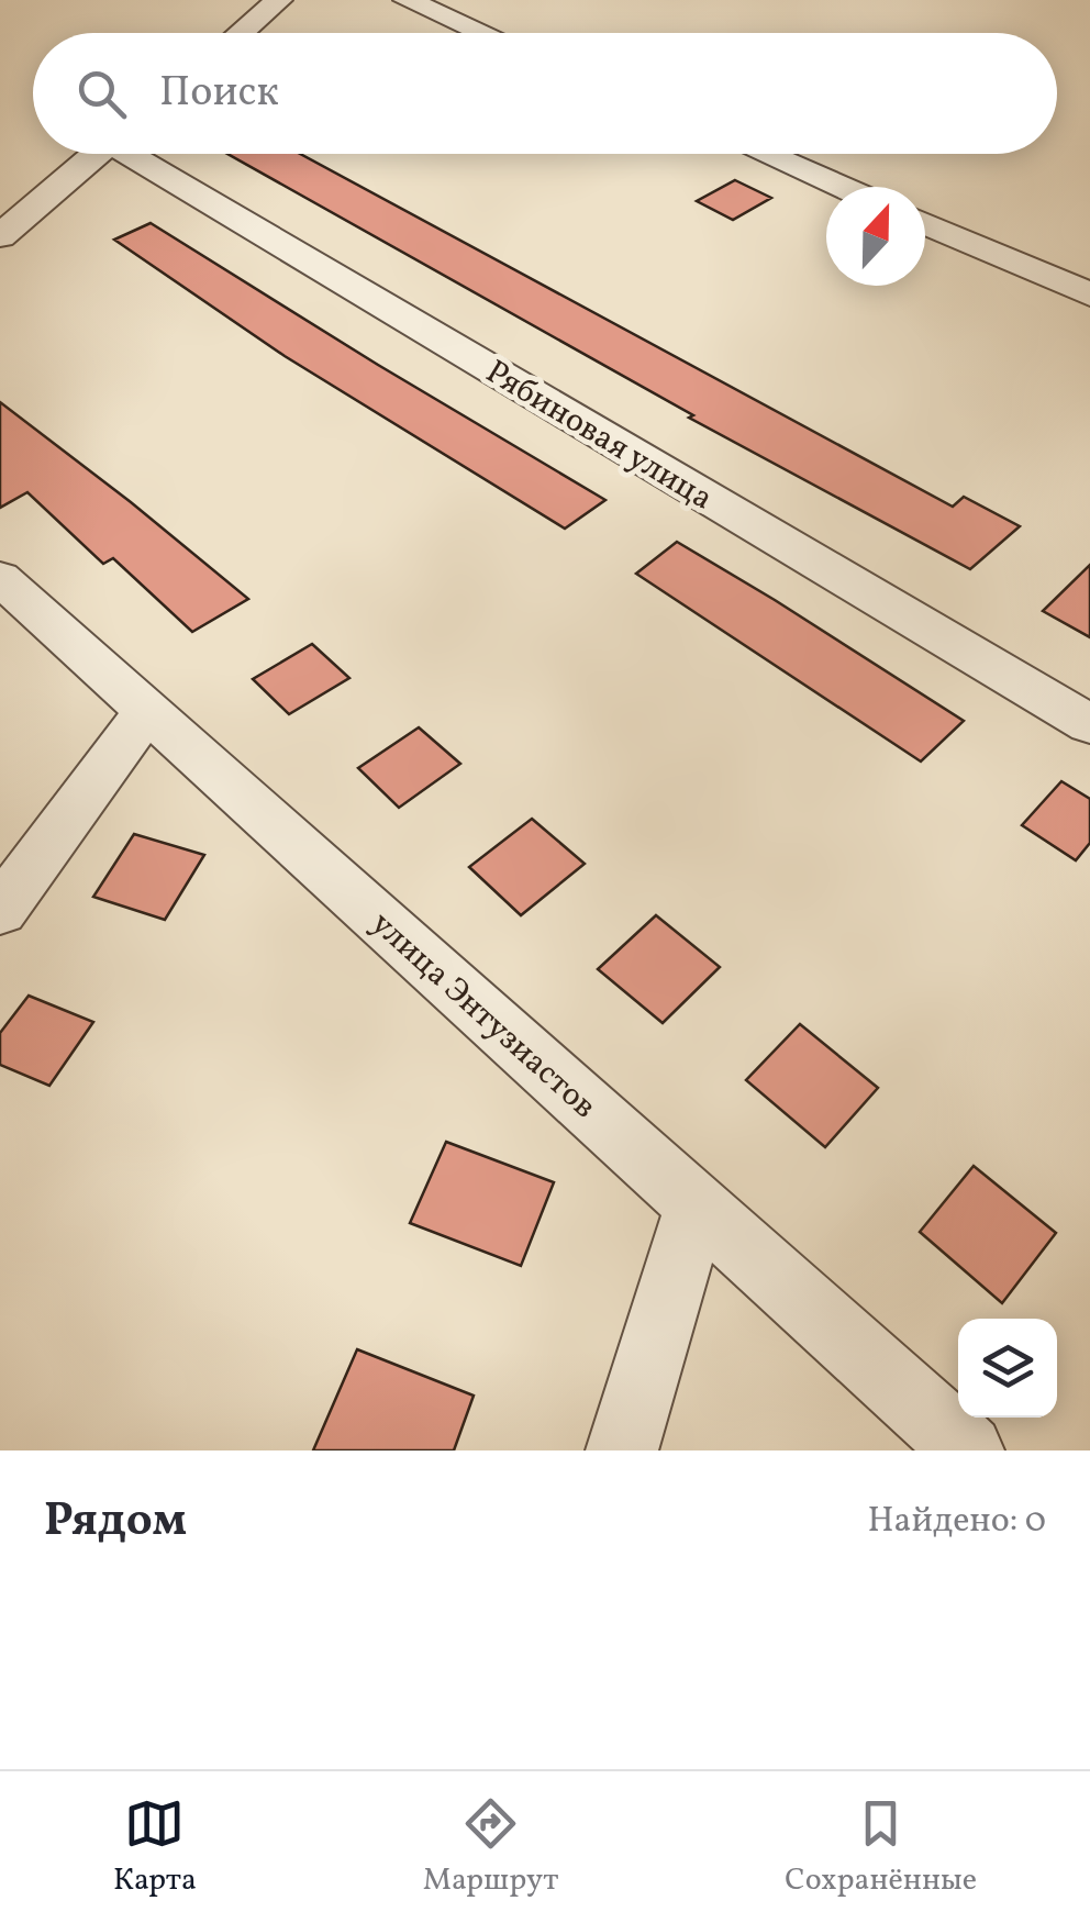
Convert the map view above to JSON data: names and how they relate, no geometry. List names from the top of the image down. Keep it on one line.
{"streets":{"street":["Рябиновая улица","улица Энтузиастов"]},"north":"top","page":{"search":"Поиск","heading":["Рядом","Найдено: 0"],"nav":["Карта","Маршрут","Сохранённые"]}}
